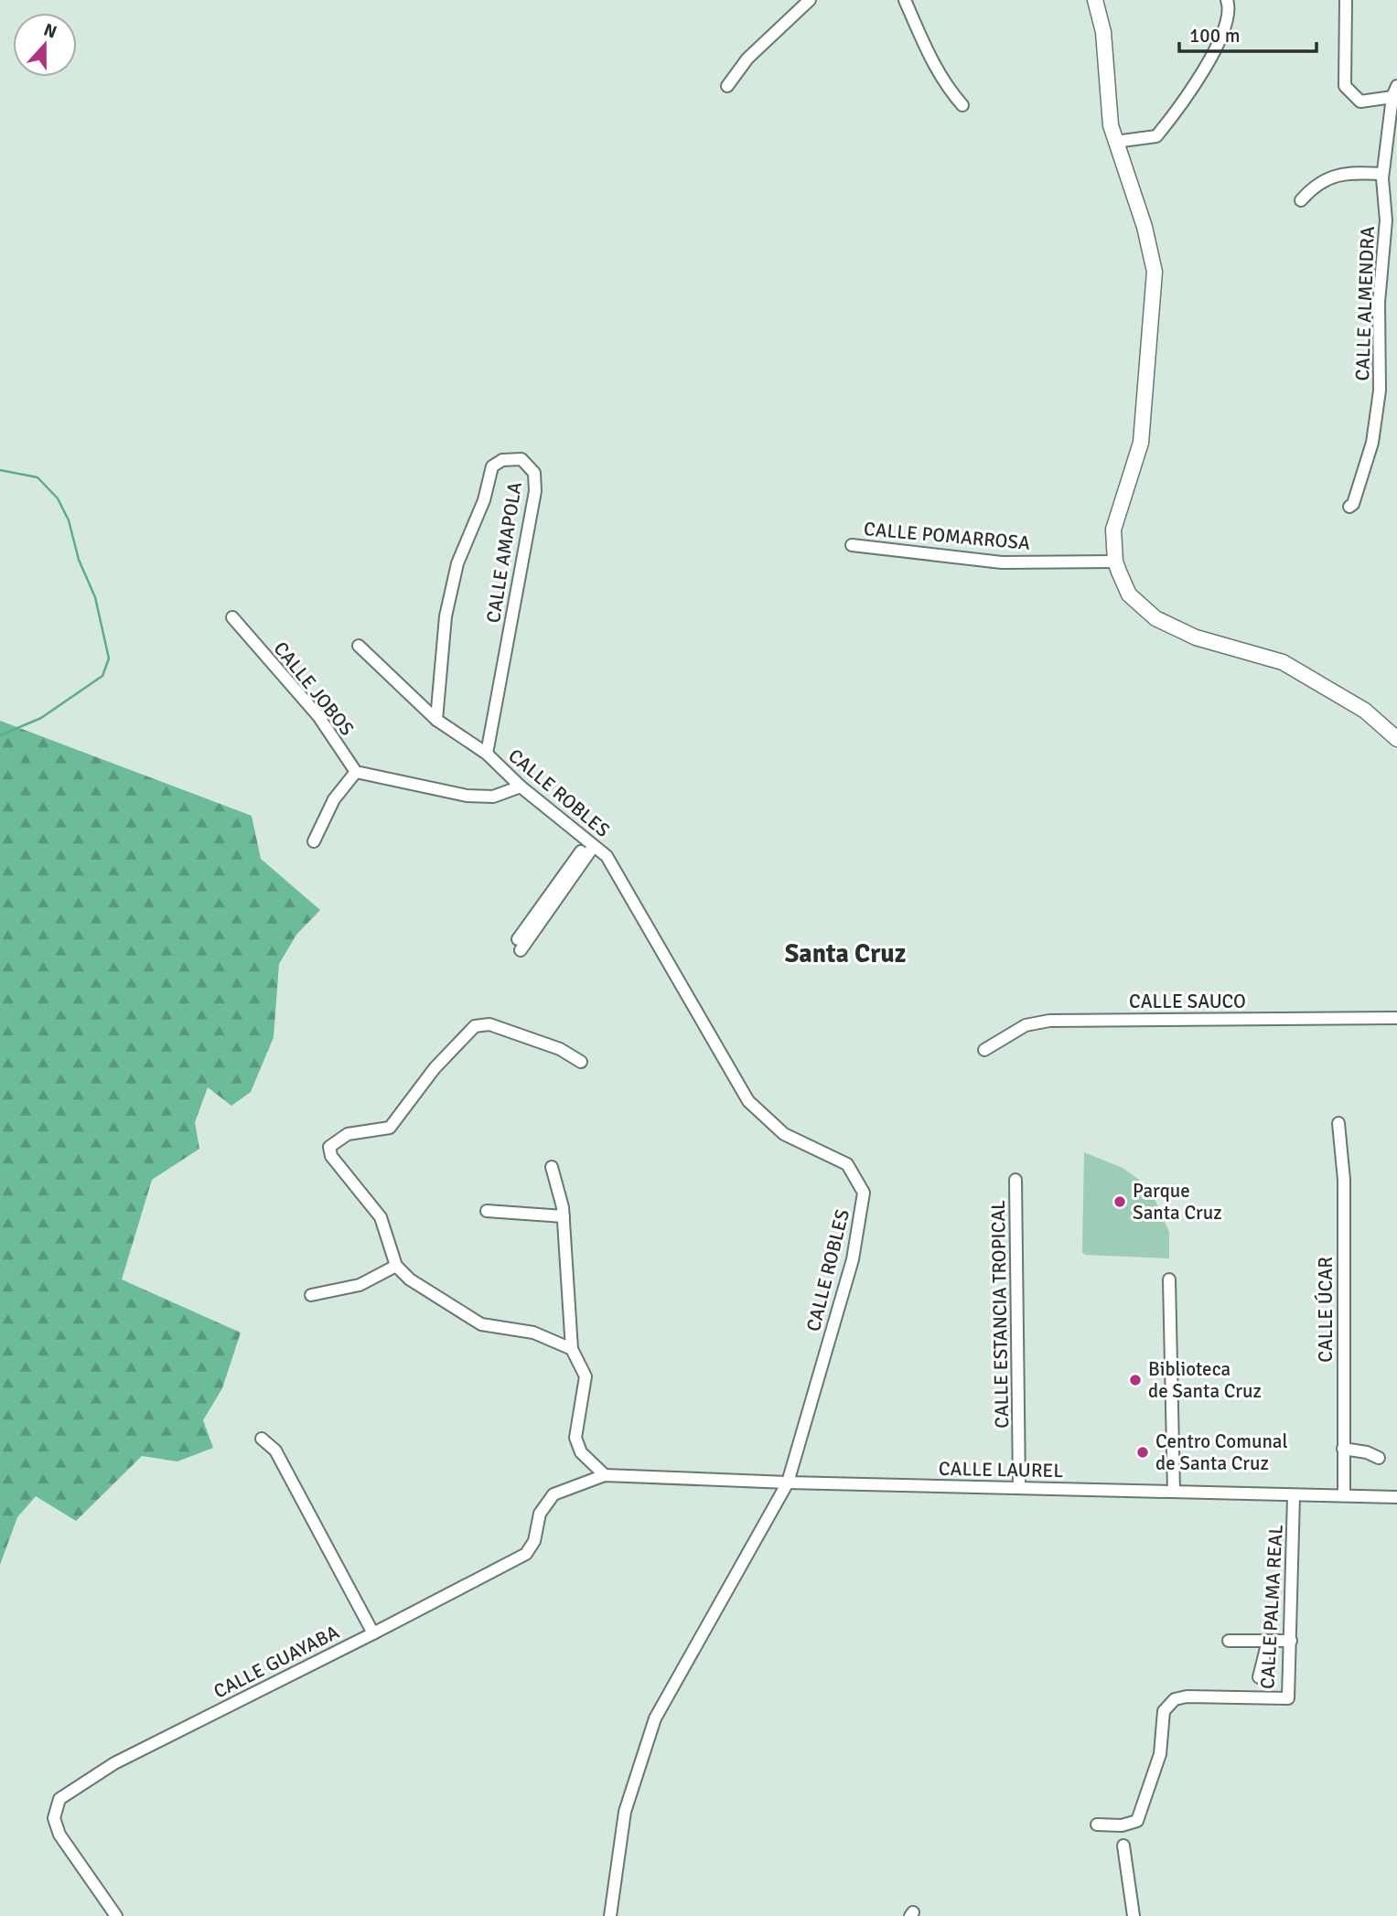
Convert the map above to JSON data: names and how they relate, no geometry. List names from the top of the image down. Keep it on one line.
{"streets":{"street":["CALLE ALMENDRA","CALLE POMARROSA","CALLE AMAPOLA","CALLE JOBOS","CALLE ROBLES","CALLE SAUCO","CALLE ÚCAR","CALLE ESTANCIA TROPICAL","CALLE LAUREL","CALLE PALMA REAL","CALLE GUAYABA"]},"crossings":[["CALLE AMAPOLA","CALLE ROBLES"],["CALLE ROBLES","CALLE LAUREL"],["CALLE ÚCAR","CALLE LAUREL"],["CALLE ESTANCIA TROPICAL","CALLE LAUREL"],["CALLE LAUREL","CALLE PALMA REAL"],["CALLE LAUREL","CALLE GUAYABA"]],"districts":["Santa Cruz"],"places":["Parque Santa Cruz","Biblioteca de Santa Cruz","Centro Comunal de Santa Cruz"],"scale_bar":"100 m","north":"top"}
